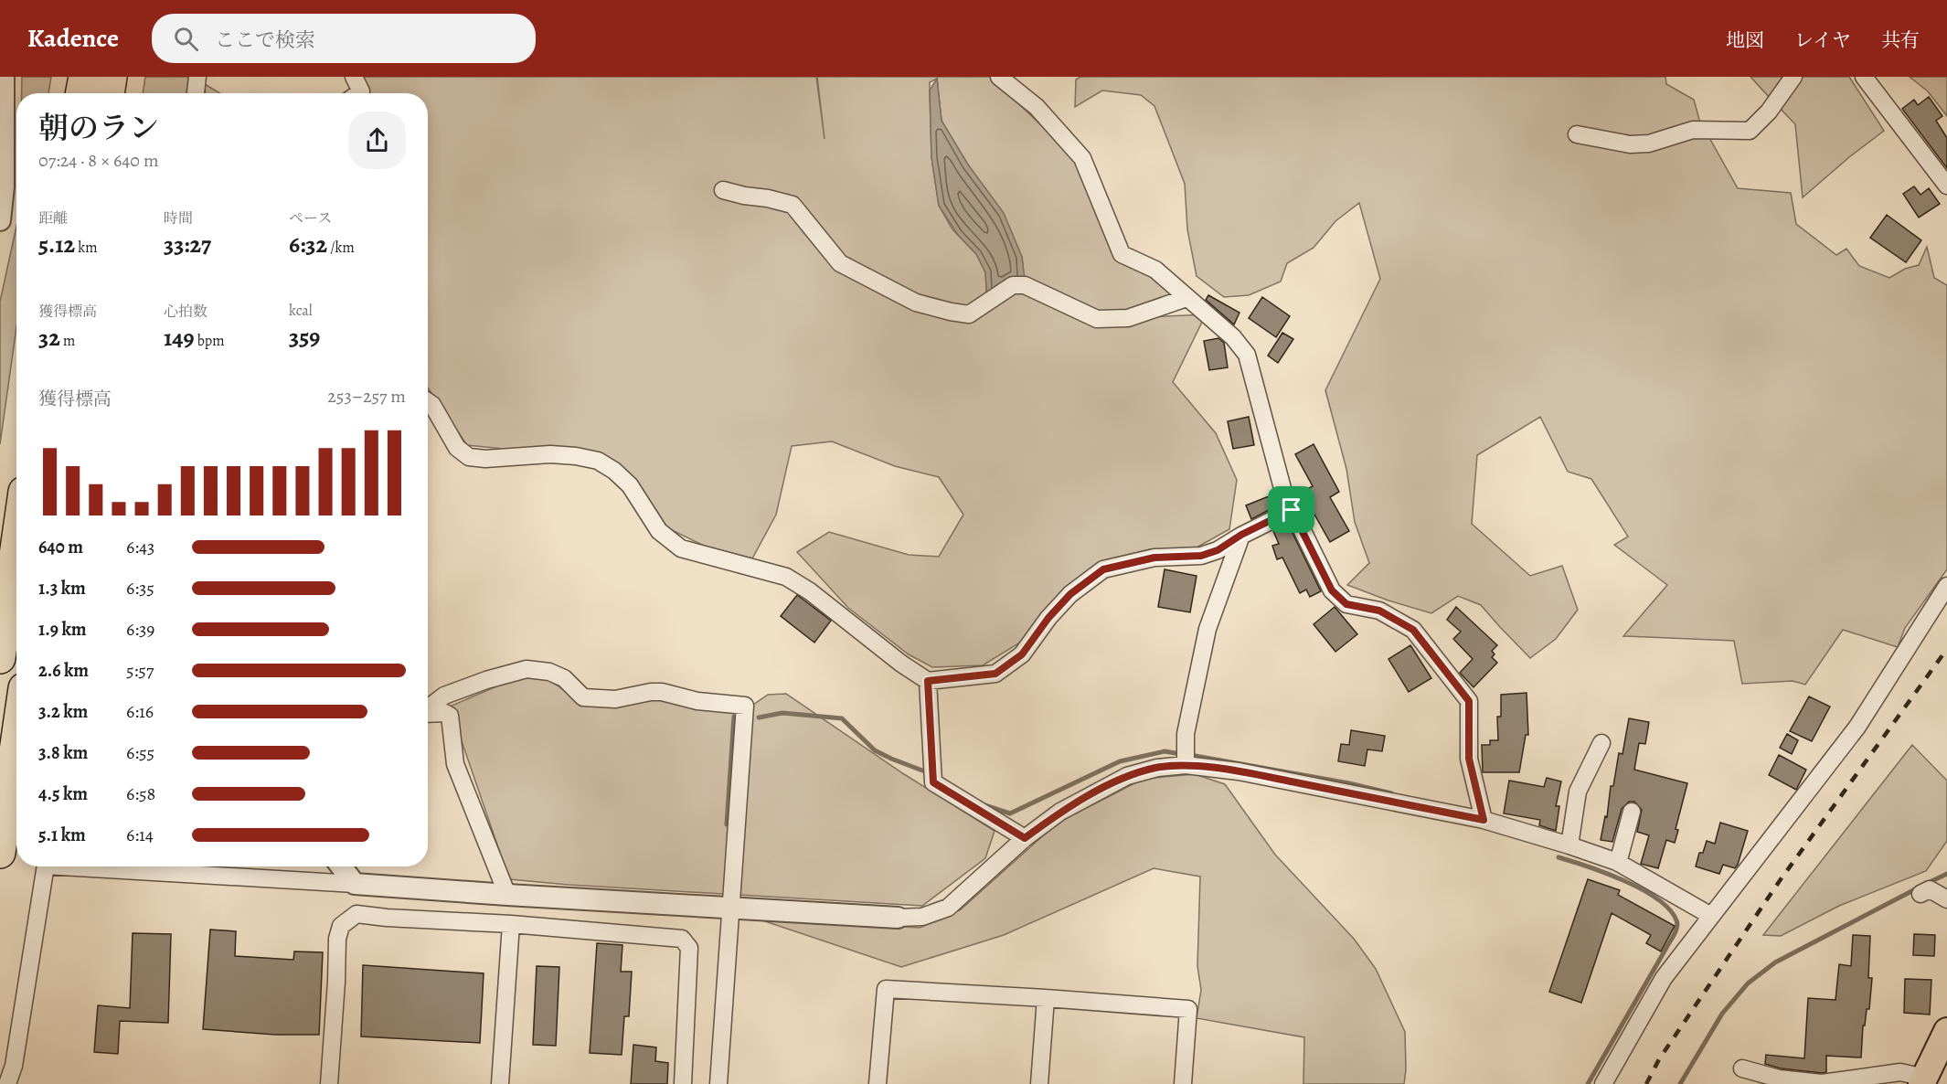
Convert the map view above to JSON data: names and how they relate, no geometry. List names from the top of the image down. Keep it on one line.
{"page":{"header":"Kadence","search":"ここで検索","nav":["地図","レイヤ","共有"],"heading":["朝のラン","07:24 · 8 × 640 m"],"stats":[["距離","5.12 km"],["時間","33:27"],["ペース","6:32 /km"],["獲得標高","32 m"],["心拍数","149 bpm"],["kcal","359"]],"chart":["獲得標高","253–257 m"],"list":[{"name":"640 m","note":"6:43"},{"name":"1.3 km","note":"6:35"},{"name":"1.9 km","note":"6:39"},{"name":"2.6 km","note":"5:57"},{"name":"3.2 km","note":"6:16"},{"name":"3.8 km","note":"6:55"},{"name":"4.5 km","note":"6:58"},{"name":"5.1 km","note":"6:14"}]}}
